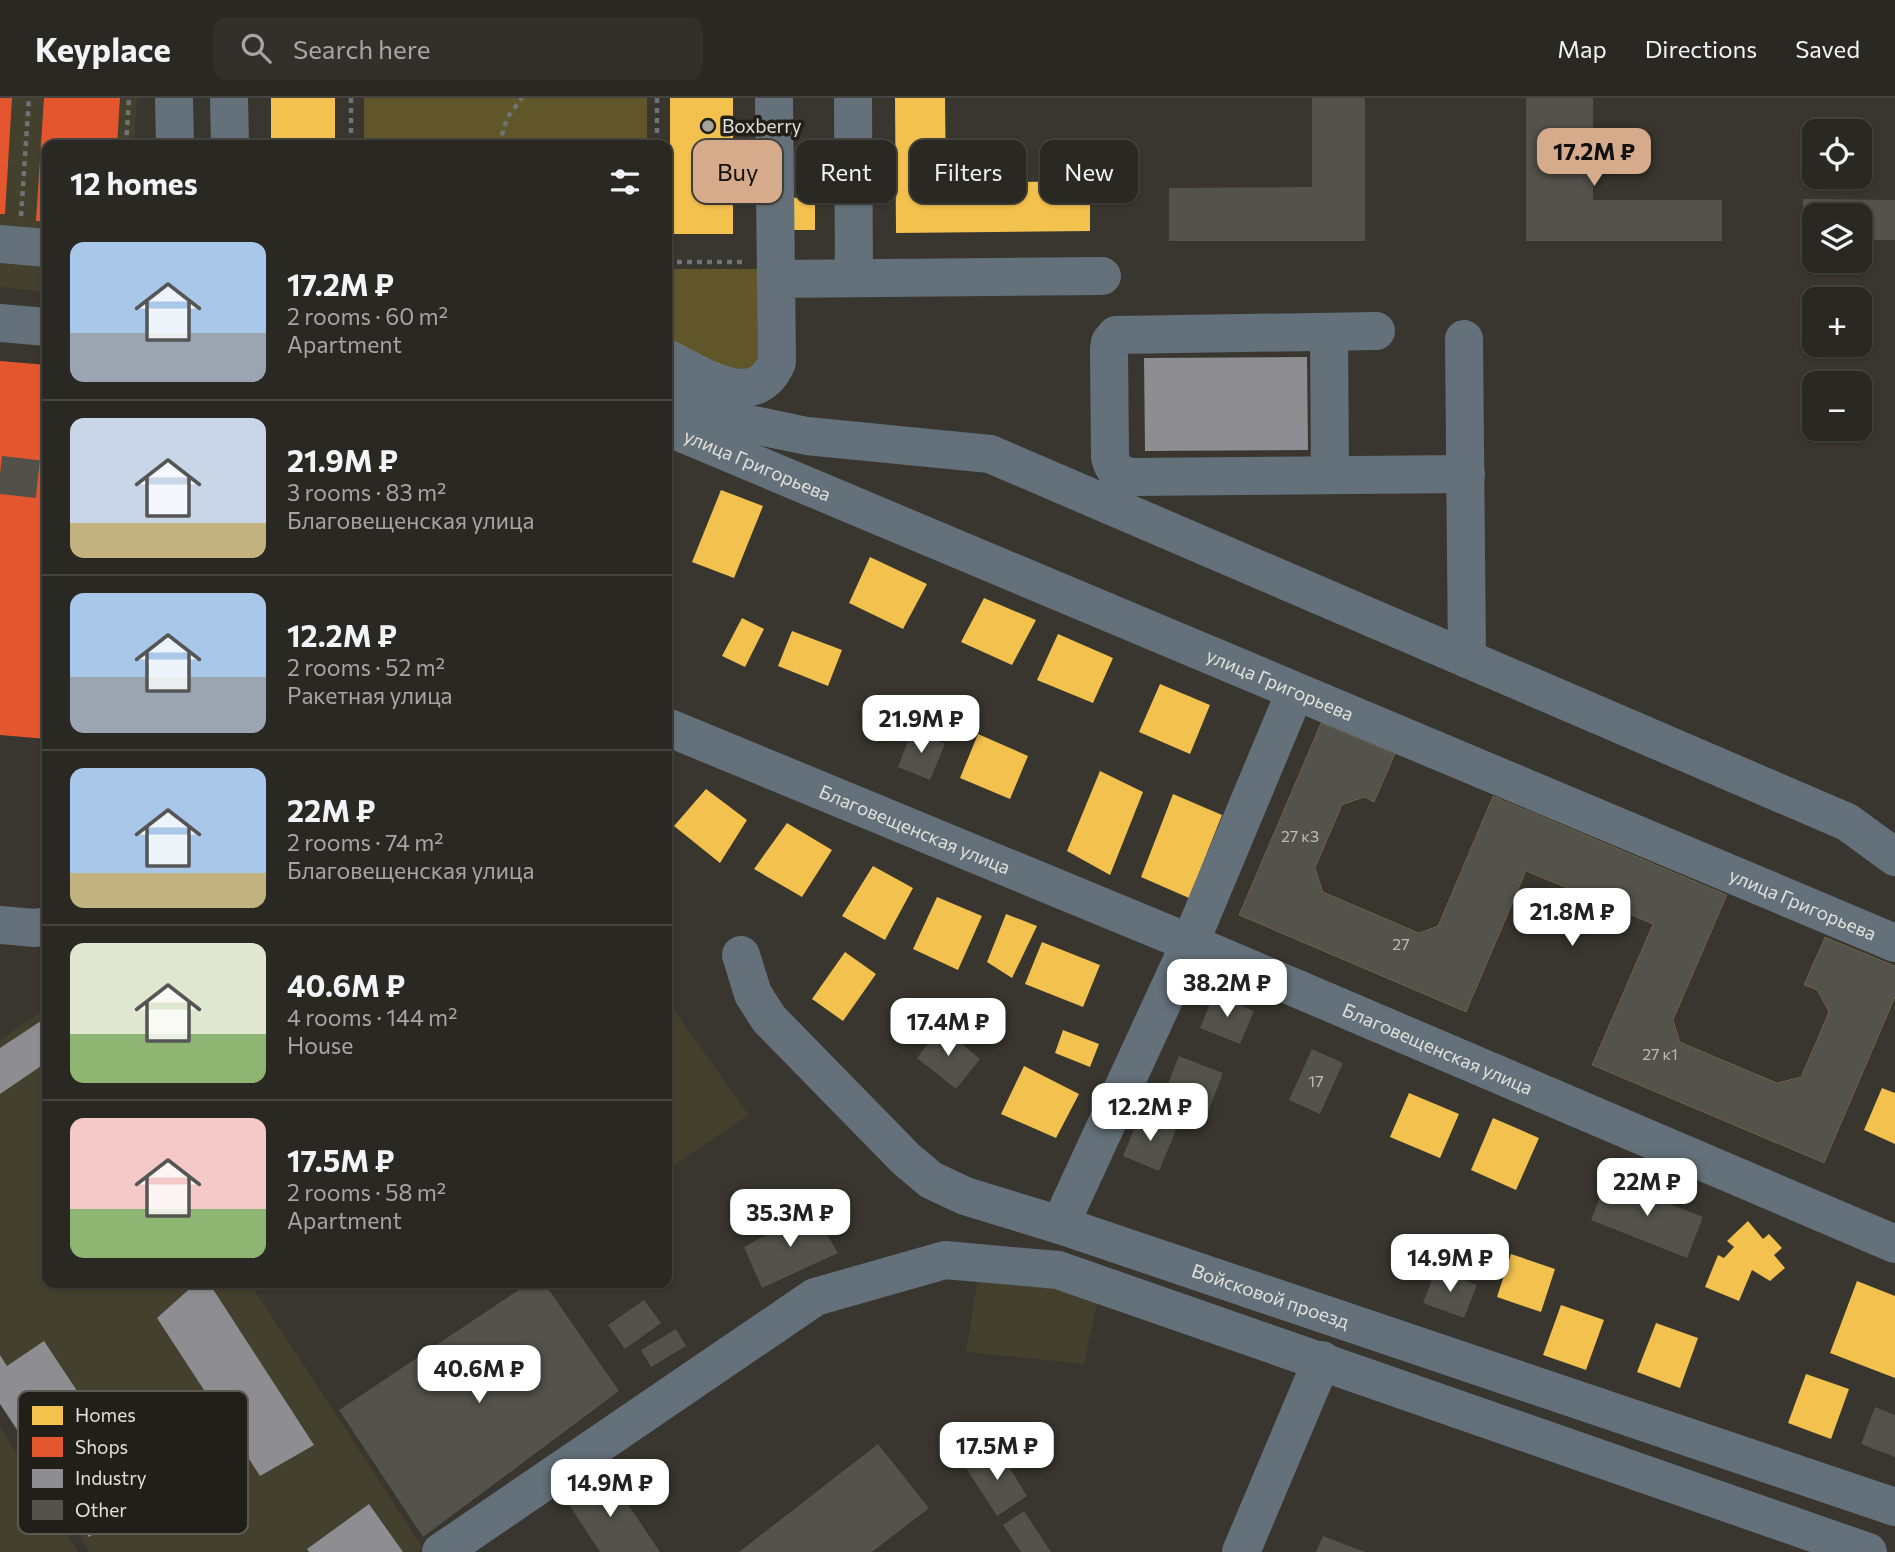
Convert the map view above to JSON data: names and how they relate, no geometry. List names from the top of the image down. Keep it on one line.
{"streets":{"street":["улица Григорьева","Благовещенская улица","Войсковой проезд"]},"places":["Boxberry"],"house_numbers":["27 к3","27","27 к1","17"],"legend":["Homes","Shops","Industry","Other"],"page":{"header":"Keyplace","search":"Search here","nav":["Map","Directions","Saved"],"map_buttons":["+","−"],"price":["17.2M ₽","21.9M ₽","21.8M ₽","38.2M ₽","17.4M ₽","12.2M ₽","22M ₽","35.3M ₽","14.9M ₽","40.6M ₽","17.5M ₽","14.9M ₽"],"chip":["Buy","Rent","Filters","New"],"heading":"12 homes","list":[{"name":"17.2M ₽","note":"2 rooms · 60 m² · Apartment"},{"name":"21.9M ₽","note":"3 rooms · 83 m² · Благовещенская улица"},{"name":"12.2M ₽","note":"2 rooms · 52 m² · Ракетная улица"},{"name":"22M ₽","note":"2 rooms · 74 m² · Благовещенская улица"},{"name":"40.6M ₽","note":"4 rooms · 144 m² · House"},{"name":"17.5M ₽","note":"2 rooms · 58 m² · Apartment"}]}}
